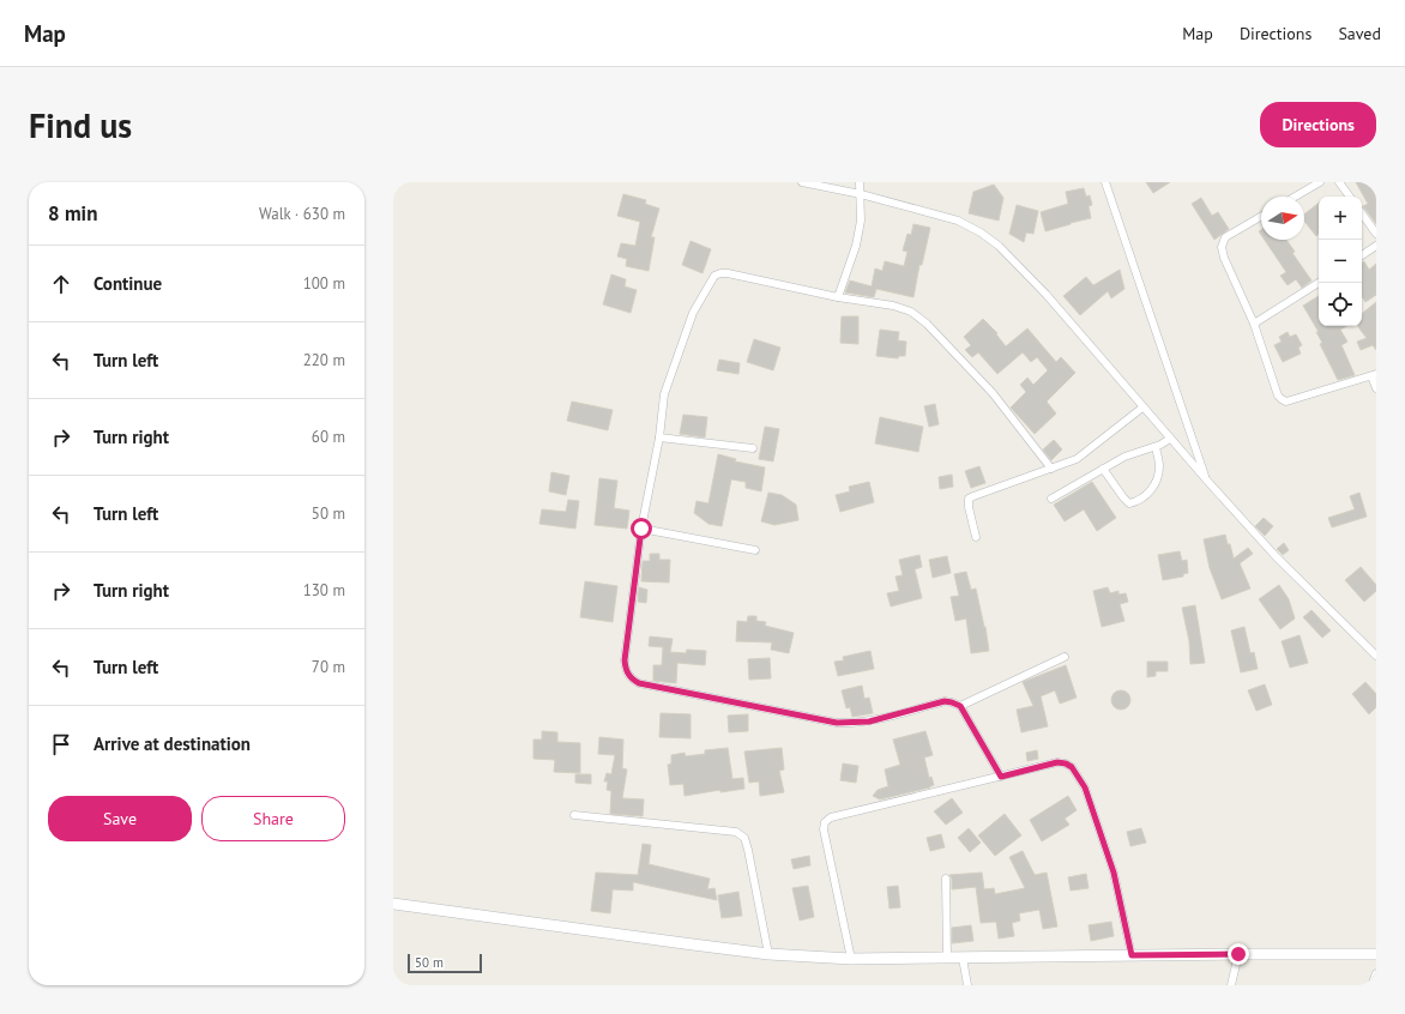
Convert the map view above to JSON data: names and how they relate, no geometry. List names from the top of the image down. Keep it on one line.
{"scale_bar":"50 m","north":"right","page":{"header":"Map","nav":["Map","Directions","Saved"],"buttons":["Directions",["Save","Share"]],"title":"Find us","heading":["8 min","Walk · 630 m"],"map_buttons":["+","−"],"list":[["Continue","100 m"],["Turn left","220 m"],["Turn right","60 m"],["Turn left","50 m"],["Turn right","130 m"],["Turn left","70 m"],"Arrive at destination"],"scale":"50 m"}}
